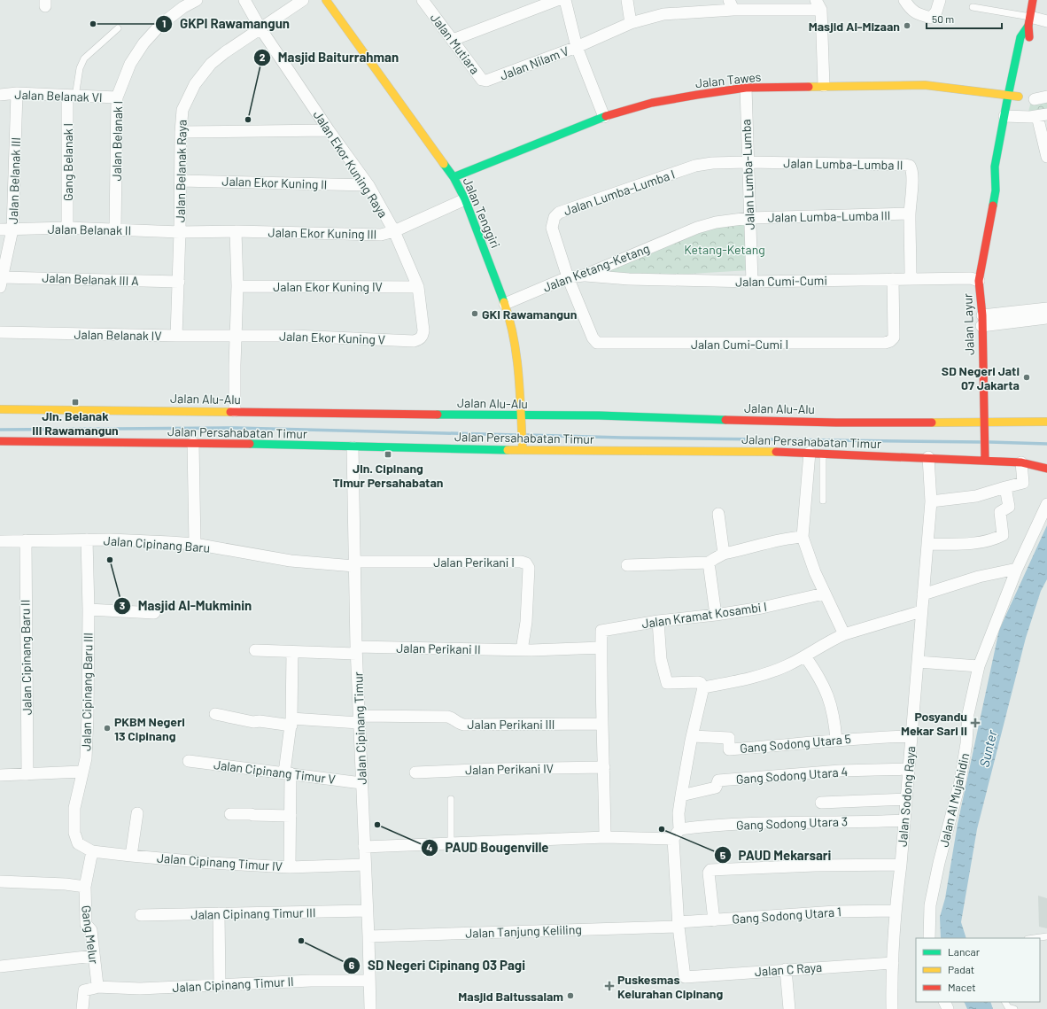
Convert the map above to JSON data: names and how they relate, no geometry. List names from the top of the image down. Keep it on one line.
{"streets":{"street":["Jalan Mutiara","Jalan Nilam V","Jalan Tawes","Jalan Belanak VI","Jalan Belanak I","Gang Belanak I","Jalan Ekor Kuning Raya","Jalan Lumba-Lumba II","Jalan Belanak Raya","Jalan Lumba-Lumba","Jalan Belanak III","Jalan Ekor Kuning II","Jalan Lumba-Lumba I","Jalan Tenggiri","Jalan Lumba-Lumba III","Jalan Belanak II","Jalan Ekor Kuning III","Jalan Ketang-Ketang","Jalan Belanak III A","Jalan Cumi-Cumi","Jalan Ekor Kuning IV","Jalan Layur","Jalan Belanak IV","Jalan Ekor Kuning V","Jalan Cumi-Cumi I","Jalan Alu-Alu","Jalan Persahabatan Timur","Jalan Cipinang Baru","Jalan Perikani I","Jalan Kramat Kosambi I","Jalan Perikani II","Jalan Cipinang Baru II","Jalan Cipinang Baru III","Jalan Perikani III","Jalan Cipinang Timur","Gang Sodong Utara 5","Jalan Perikani IV","Jalan Cipinang Timur V","Gang Sodong Utara 4","Jalan Sodong Raya","Jalan Al Mujahidin","Gang Sodong Utara 3","Jalan Cipinang Timur IV","Jalan Cipinang Timur III","Gang Sodong Utara 1","Jalan Tanjung Keliling","Gang Melur","Jalan C Raya","Jalan Cipinang Timur II"]},"crossings":[["Jalan Mutiara","Jalan Nilam V"],["Jalan Tawes","Jalan Lumba-Lumba"],["Jalan Tawes","Jalan Tenggiri"],["Jalan Tawes","Jalan Layur"],["Jalan Belanak VI","Jalan Belanak I"],["Jalan Belanak VI","Gang Belanak I"],["Jalan Belanak VI","Jalan Belanak III"],["Jalan Belanak I","Jalan Belanak II"],["Gang Belanak I","Jalan Belanak II"],["Jalan Ekor Kuning Raya","Jalan Belanak Raya"],["Jalan Ekor Kuning Raya","Jalan Ekor Kuning II"],["Jalan Ekor Kuning Raya","Jalan Ekor Kuning III"],["Jalan Ekor Kuning Raya","Jalan Ekor Kuning IV"],["Jalan Ekor Kuning Raya","Jalan Ekor Kuning V"],["Jalan Lumba-Lumba II","Jalan Lumba-Lumba"],["Jalan Lumba-Lumba II","Jalan Lumba-Lumba I"],["Jalan Lumba-Lumba II","Jalan Lumba-Lumba III"],["Jalan Lumba-Lumba II","Jalan Cumi-Cumi"],["Jalan Belanak Raya","Jalan Ekor Kuning II"],["Jalan Belanak Raya","Jalan Belanak II"],["Jalan Belanak Raya","Jalan Ekor Kuning III"],["Jalan Belanak Raya","Jalan Belanak III A"],["Jalan Belanak Raya","Jalan Belanak IV"],["Jalan Lumba-Lumba","Jalan Lumba-Lumba I"],["Jalan Lumba-Lumba","Jalan Lumba-Lumba III"],["Jalan Lumba-Lumba","Jalan Ketang-Ketang"],["Jalan Lumba-Lumba","Jalan Cumi-Cumi"],["Jalan Belanak III","Jalan Belanak II"],["Jalan Belanak III","Jalan Belanak III A"],["Jalan Lumba-Lumba I","Jalan Ketang-Ketang"],["Jalan Lumba-Lumba I","Jalan Cumi-Cumi I"],["Jalan Tenggiri","Jalan Ekor Kuning III"],["Jalan Tenggiri","Jalan Ketang-Ketang"],["Jalan Tenggiri","Jalan Alu-Alu"],["Jalan Tenggiri","Jalan Persahabatan Timur"],["Jalan Lumba-Lumba III","Jalan Ketang-Ketang"],["Jalan Belanak II","Jalan Ekor Kuning III"],["Jalan Ketang-Ketang","Jalan Cumi-Cumi"],["Jalan Ketang-Ketang","Jalan Cumi-Cumi I"],["Jalan Cumi-Cumi","Jalan Layur"],["Jalan Cumi-Cumi","Jalan Cumi-Cumi I"],["Jalan Layur","Jalan Alu-Alu"],["Jalan Layur","Jalan Persahabatan Timur"],["Jalan Belanak IV","Jalan Ekor Kuning V"],["Jalan Persahabatan Timur","Jalan Cipinang Timur"],["Jalan Persahabatan Timur","Jalan Sodong Raya"],["Jalan Cipinang Baru","Jalan Perikani I"],["Jalan Cipinang Baru","Jalan Cipinang Baru II"],["Jalan Cipinang Baru","Jalan Cipinang Baru III"],["Jalan Cipinang Baru","Jalan Cipinang Timur"],["Jalan Perikani I","Jalan Perikani II"],["Jalan Perikani I","Jalan Cipinang Timur"],["Jalan Kramat Kosambi I","Jalan Perikani II"],["Jalan Perikani II","Jalan Cipinang Timur"],["Jalan Cipinang Baru III","Jalan Cipinang Timur IV"],["Jalan Perikani III","Jalan Cipinang Timur"],["Jalan Cipinang Timur","Jalan Cipinang Timur V"],["Jalan Cipinang Timur","Gang Sodong Utara 3"],["Jalan Cipinang Timur","Jalan Cipinang Timur IV"],["Jalan Cipinang Timur","Jalan Cipinang Timur III"],["Jalan Cipinang Timur","Jalan Tanjung Keliling"],["Jalan Cipinang Timur","Jalan Cipinang Timur II"],["Gang Sodong Utara 5","Jalan Sodong Raya"],["Gang Sodong Utara 4","Jalan Sodong Raya"],["Jalan Sodong Raya","Gang Sodong Utara 3"],["Jalan Sodong Raya","Gang Sodong Utara 1"],["Jalan Sodong Raya","Jalan C Raya"],["Jalan Cipinang Timur IV","Gang Melur"],["Gang Sodong Utara 1","Jalan Tanjung Keliling"],["Gang Sodong Utara 1","Jalan C Raya"],["Jalan Tanjung Keliling","Jalan C Raya"],["Gang Melur","Jalan Cipinang Timur II"]],"water":["Sunter"],"parks":["Ketang-Ketang"],"places":{"other":["GKPI Rawamangun","Masjid Al-Mizaan","Masjid Baiturrahman","GKI Rawamangun","SD Negeri Jati 07 Jakarta","Masjid Al-Mukminin","PKBM Negeri 13 Cipinang","PAUD Bougenville","PAUD Mekarsari","SD Negeri Cipinang 03 Pagi","Masjid Baitussalam"],"transit":["Jln. Belanak III Rawamangun","Jln. Cipinang Timur Persahabatan"],"health":["Posyandu Mekar Sari II","Puskesmas Kelurahan Cipinang"]},"legend":["Lancar","Padat","Macet"],"scale_bar":"50 m"}
